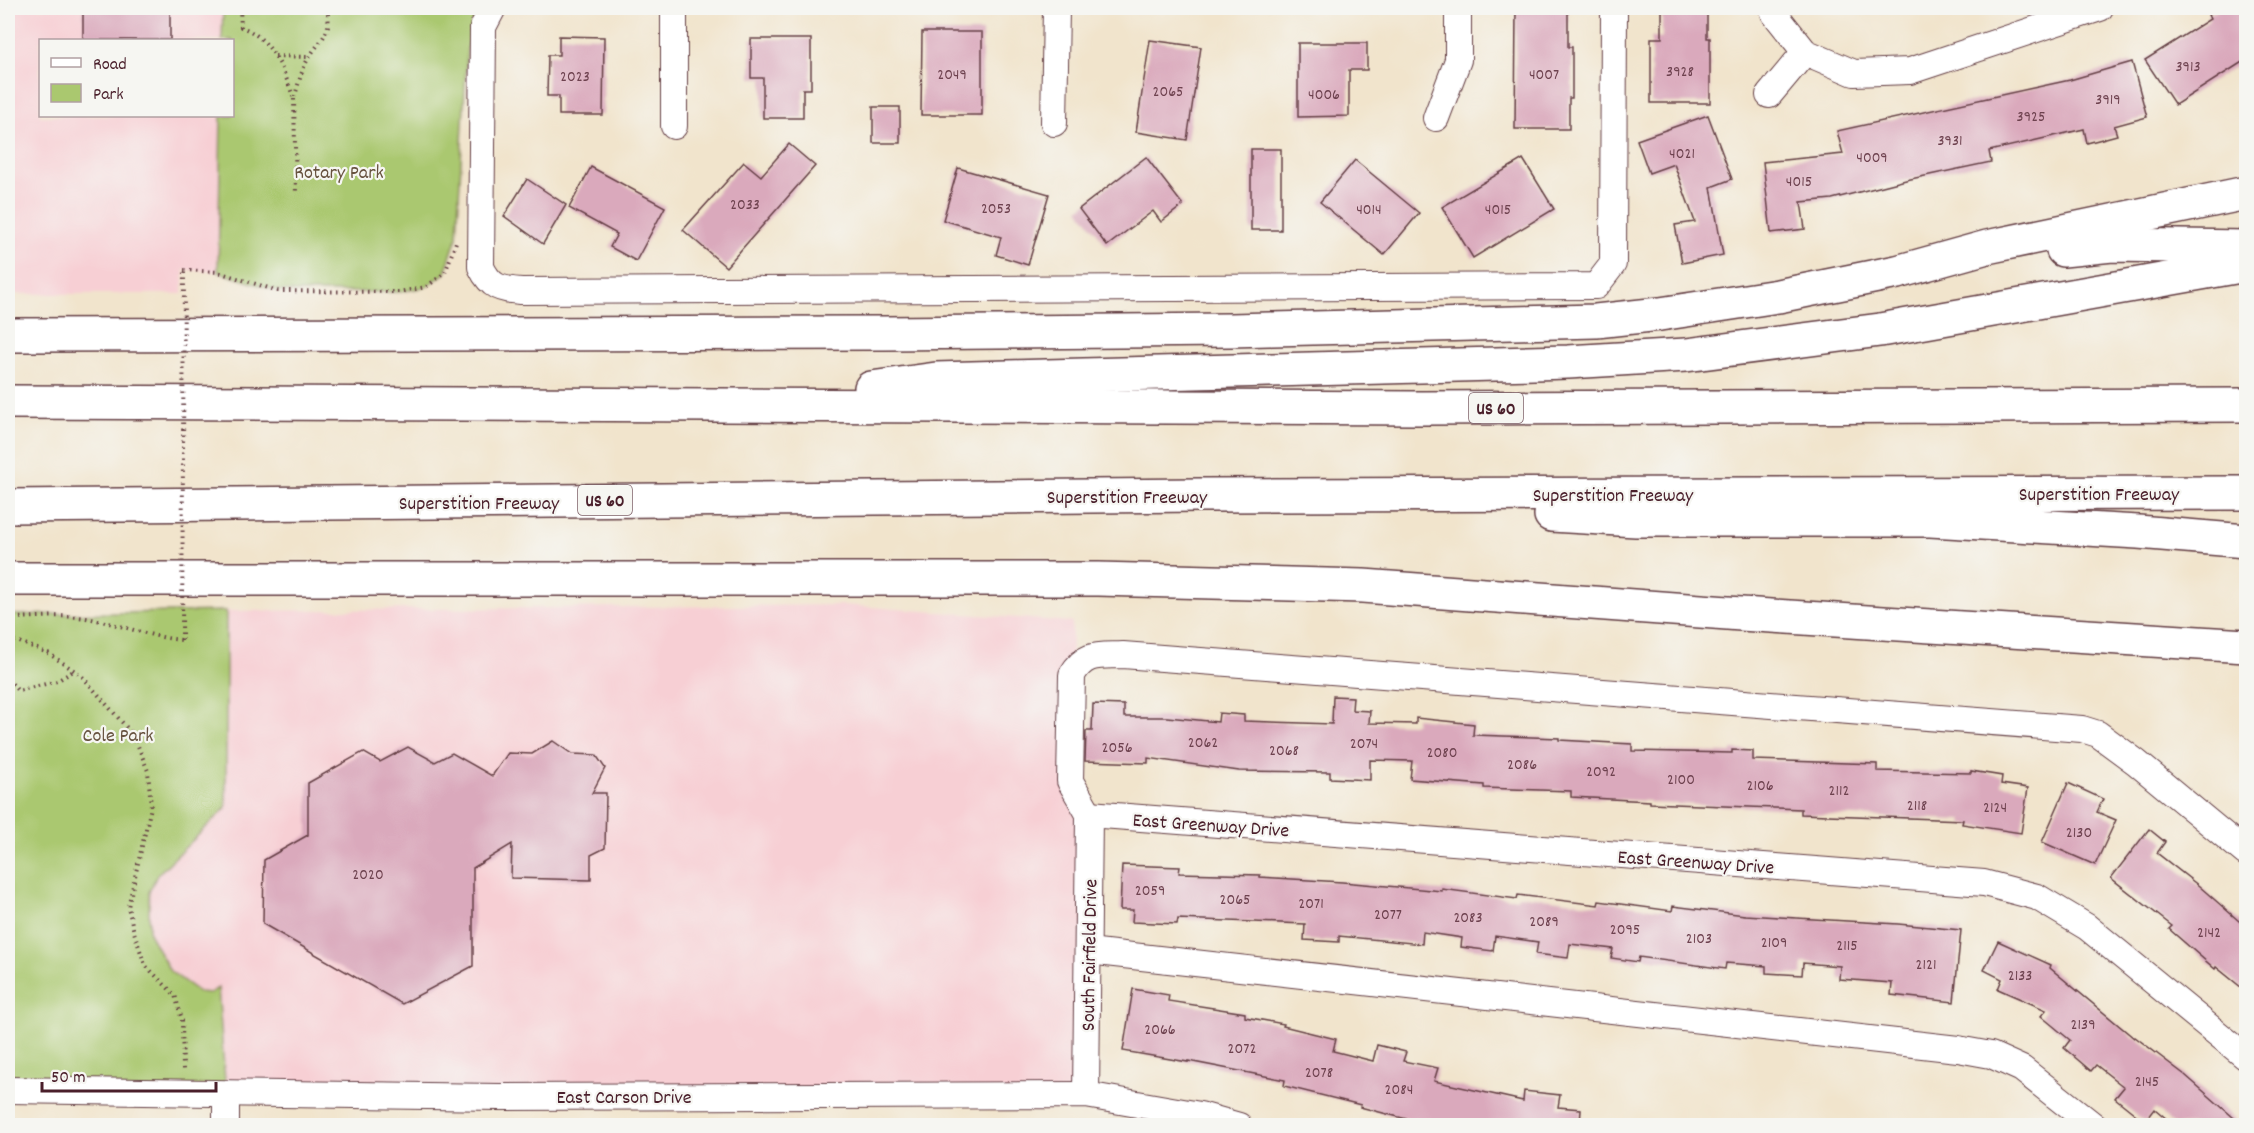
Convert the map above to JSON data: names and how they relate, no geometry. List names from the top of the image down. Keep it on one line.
{"streets":{"highway":["US 60","Superstition Freeway"],"street":["East Greenway Drive","South Fairfield Drive","East Carson Drive"]},"crossings":[["East Greenway Drive","South Fairfield Drive"],["South Fairfield Drive","East Carson Drive"]],"parks":["Rotary Park","Cole Park"],"house_numbers":["3913","3928","2049","4007","2023","2065","4006","3919","3925","3931","4021","4009","4015","2033","2053","4014","4015","2062","2074","2056","2068","2080","2086","2092","2100","2106","2112","2118","2124","2130","2020","2059","2065","2071","2077","2083","2089","2095","2142","2103","2109","2115","2121","2133","2139","2066","2072","2078","2145","2084"],"legend":["Road","Park"],"scale_bar":"50 m"}
